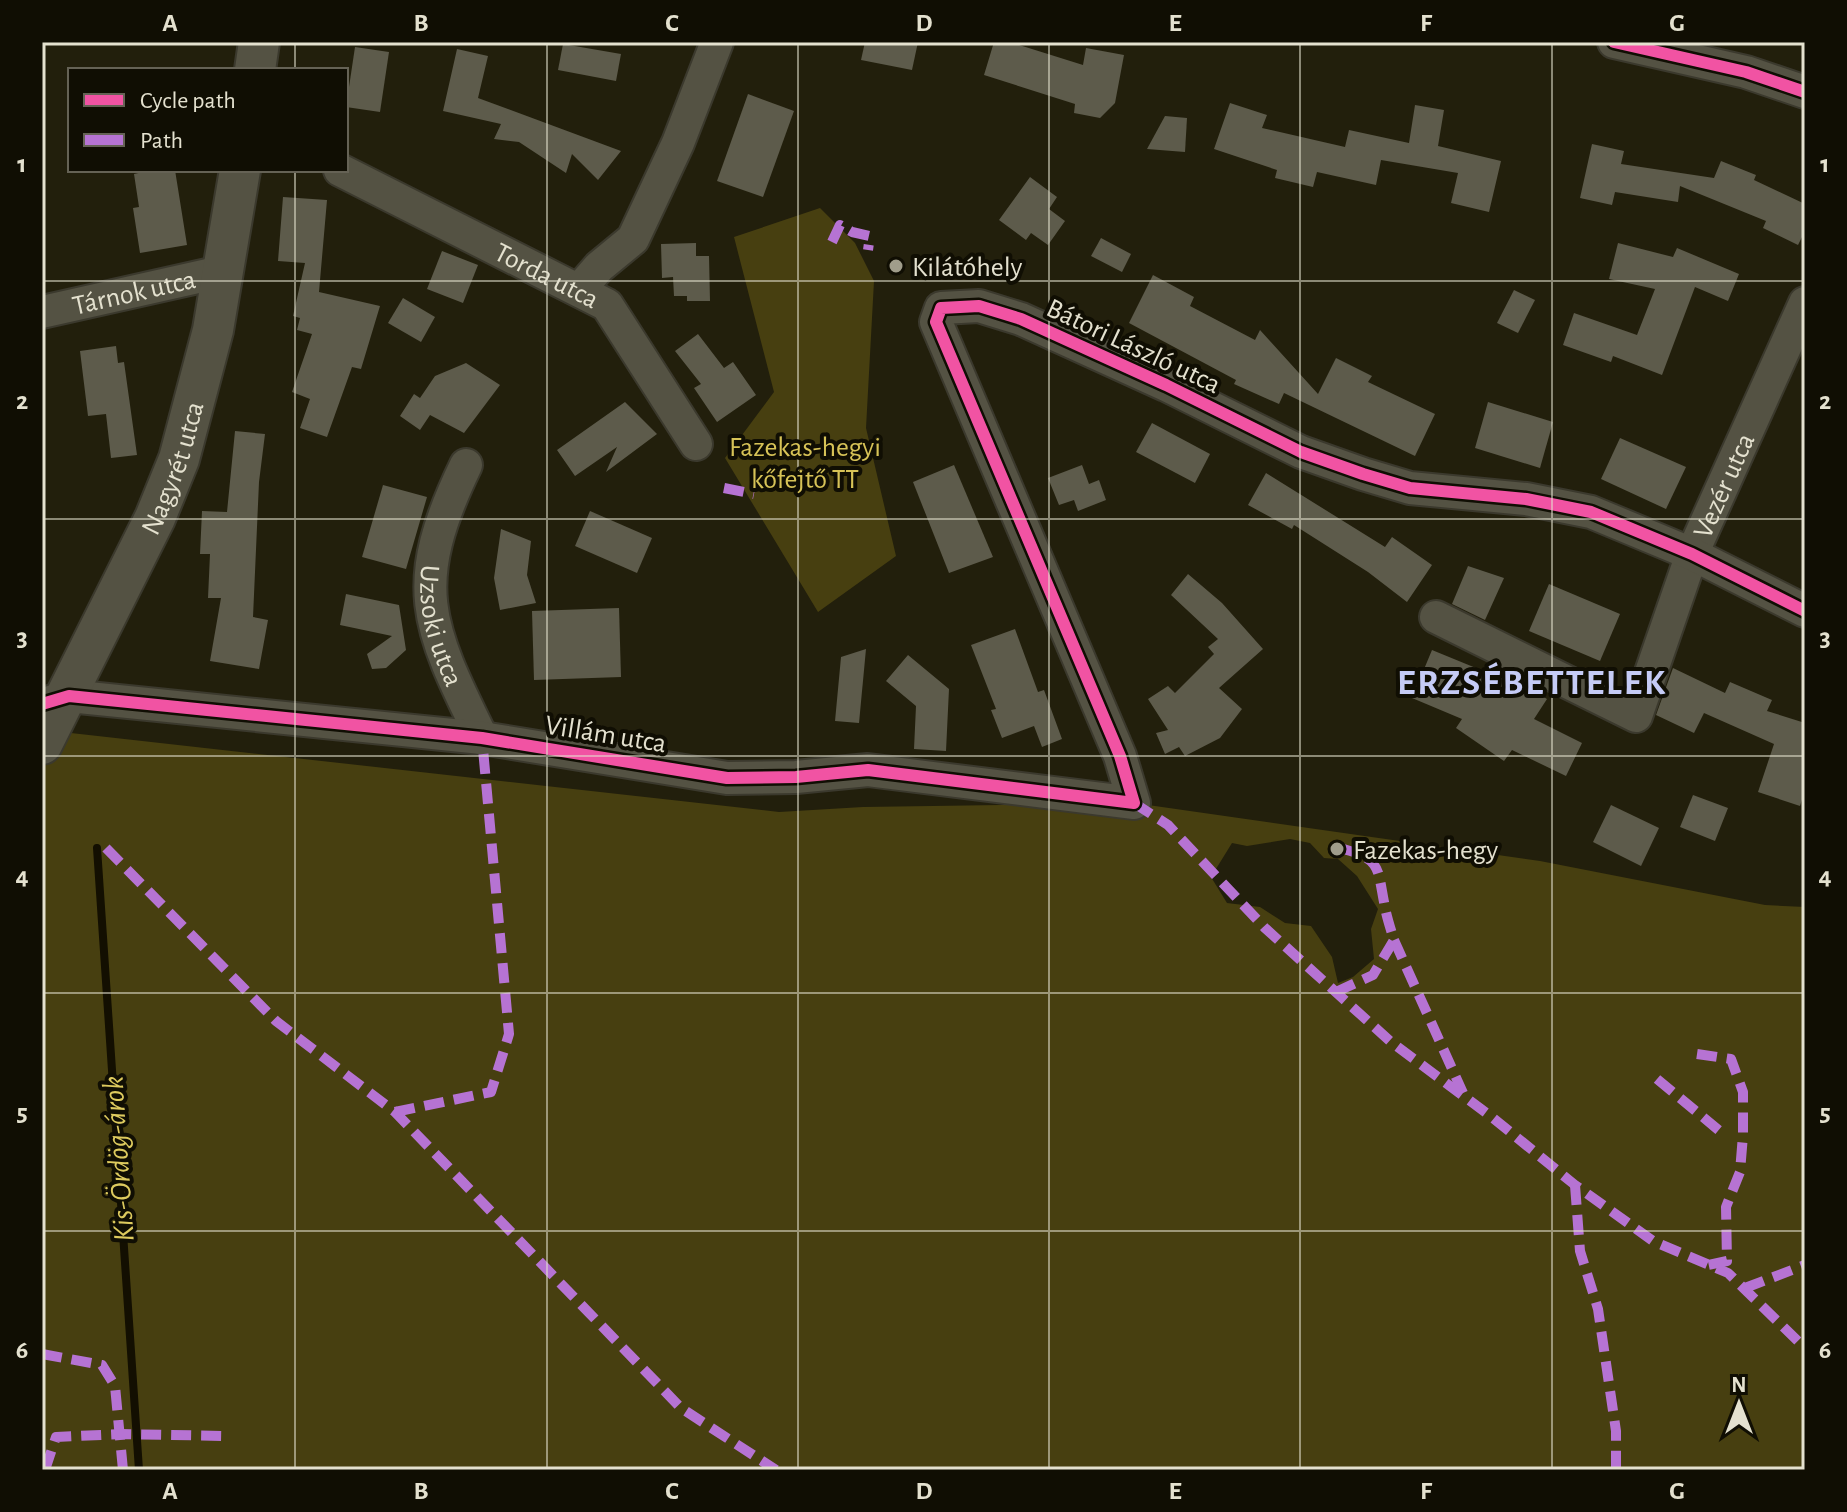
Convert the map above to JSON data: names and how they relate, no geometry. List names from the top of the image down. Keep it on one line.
{"streets":{"street":["Torda utca","Tárnok utca","Bátori László utca","Nagyrét utca","Vezér utca","Uzsoki utca","Villám utca"]},"crossings":[["Tárnok utca","Nagyrét utca"],["Bátori László utca","Vezér utca"],["Bátori László utca","Villám utca"],["Nagyrét utca","Villám utca"],["Uzsoki utca","Villám utca"]],"districts":["ERZSÉBETTELEK"],"water":["Kis-Ördög-árok"],"parks":["Fazekas-hegyi kőfejtő TT"],"places":["Kilátóhely","Fazekas-hegy"],"legend":["Cycle path","Path"],"north":"top","grid":{"columns":["A","B","C","D","E","F","G"],"rows":["1","2","3","4","5","6"]}}
